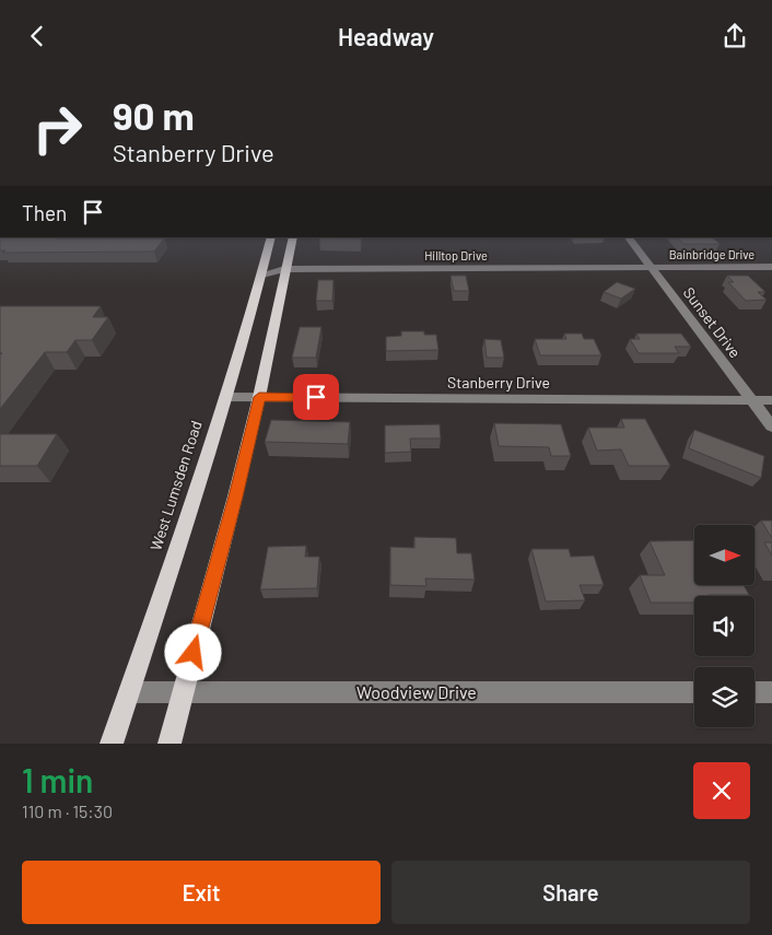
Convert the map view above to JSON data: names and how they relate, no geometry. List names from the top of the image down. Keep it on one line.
{"streets":{"main road":["West Lumsden Road"],"street":["Bainbridge Drive","Hilltop Drive","Sunset Drive","Stanberry Drive","Woodview Drive"]},"crossings":[["Bainbridge Drive","Hilltop Drive"],["Bainbridge Drive","Sunset Drive"],["Hilltop Drive","Sunset Drive"],["Hilltop Drive","West Lumsden Road"],["Sunset Drive","Stanberry Drive"],["Stanberry Drive","West Lumsden Road"],["West Lumsden Road","Woodview Drive"]],"north":"right","page":{"header":"Headway","turn":["90 m","Stanberry Drive"],"then":"Then","heading":["1 min","110 m · 15:30"],"buttons":["Exit","Share"]}}
